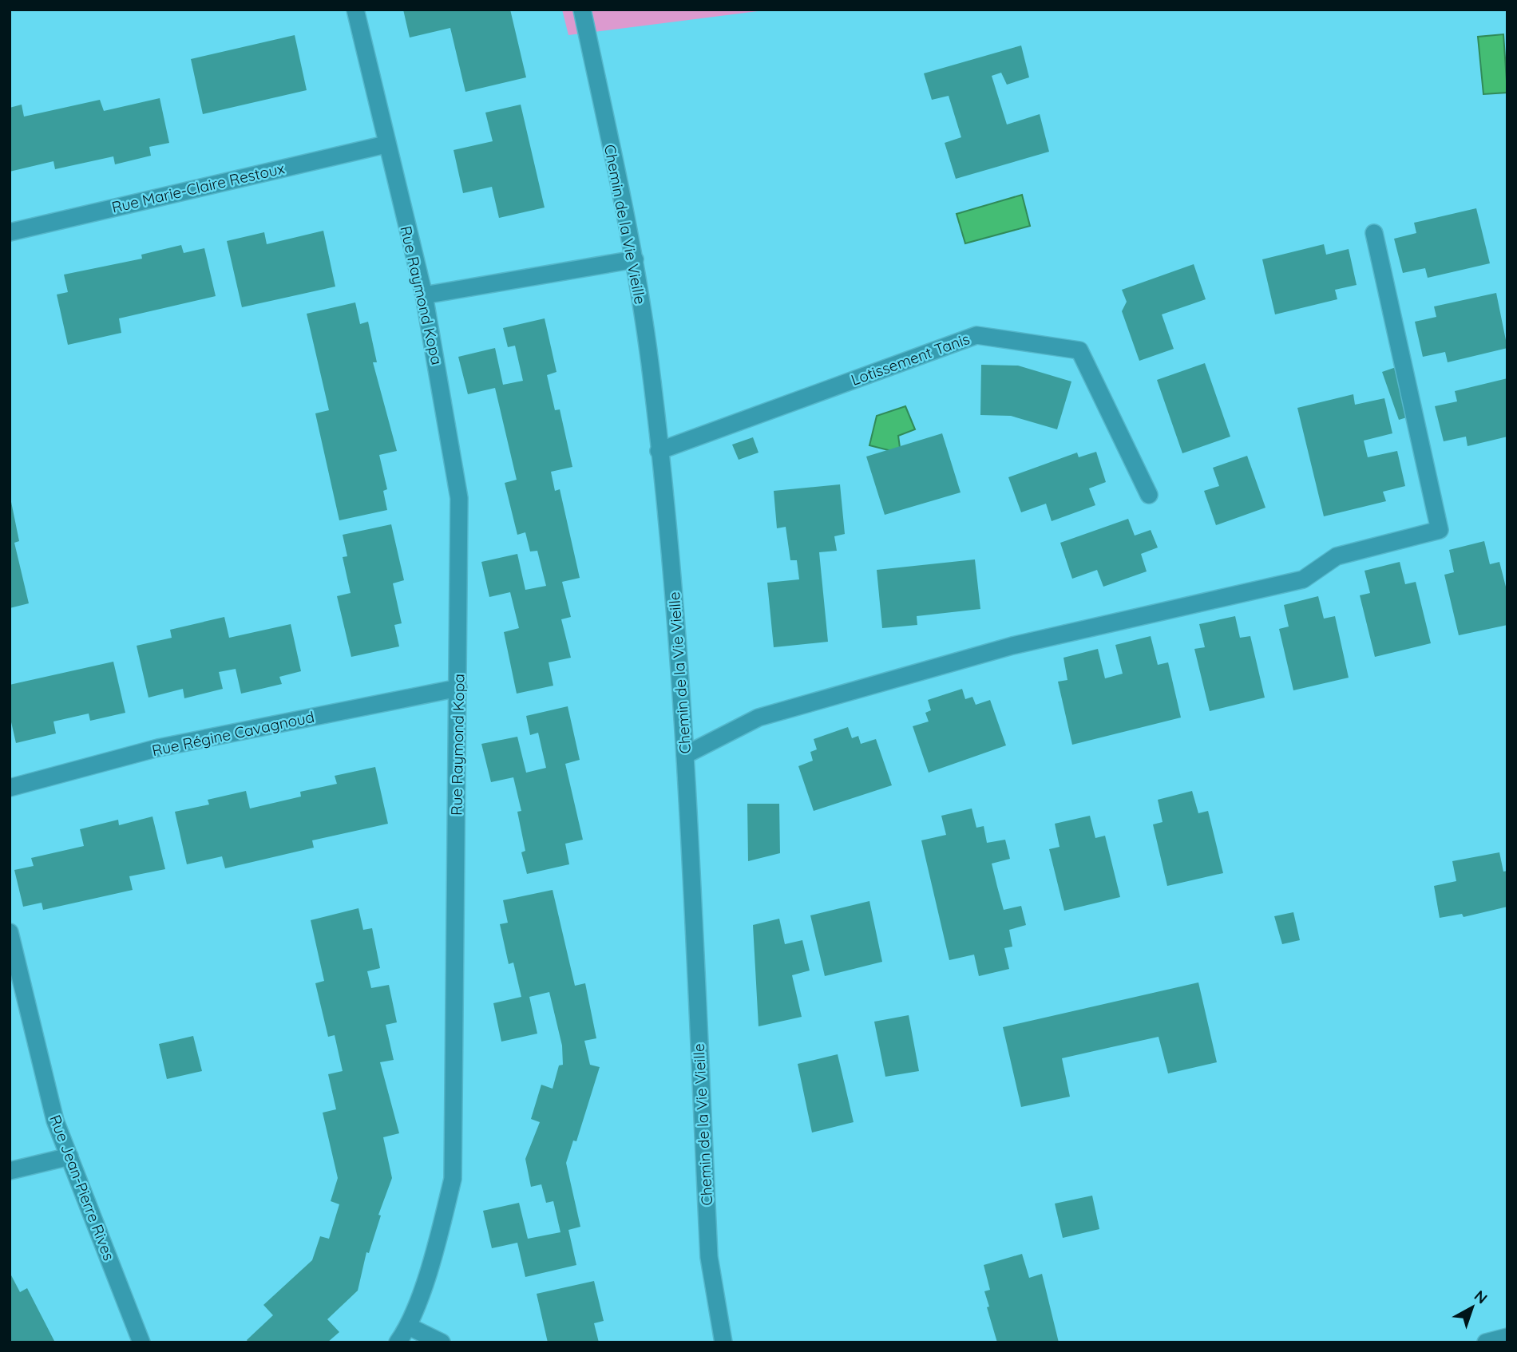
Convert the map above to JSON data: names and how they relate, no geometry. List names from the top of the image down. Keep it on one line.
{"streets":{"street":["Rue Marie-Claire Restoux","Chemin de la Vie Vieille","Rue Raymond Kopa","Lotissement Tanis","Rue Régine Cavagnoud","Rue Jean-Pierre Rives"]},"crossings":[["Rue Marie-Claire Restoux","Rue Raymond Kopa"],["Chemin de la Vie Vieille","Lotissement Tanis"],["Rue Raymond Kopa","Rue Régine Cavagnoud"]],"north":"top right"}
